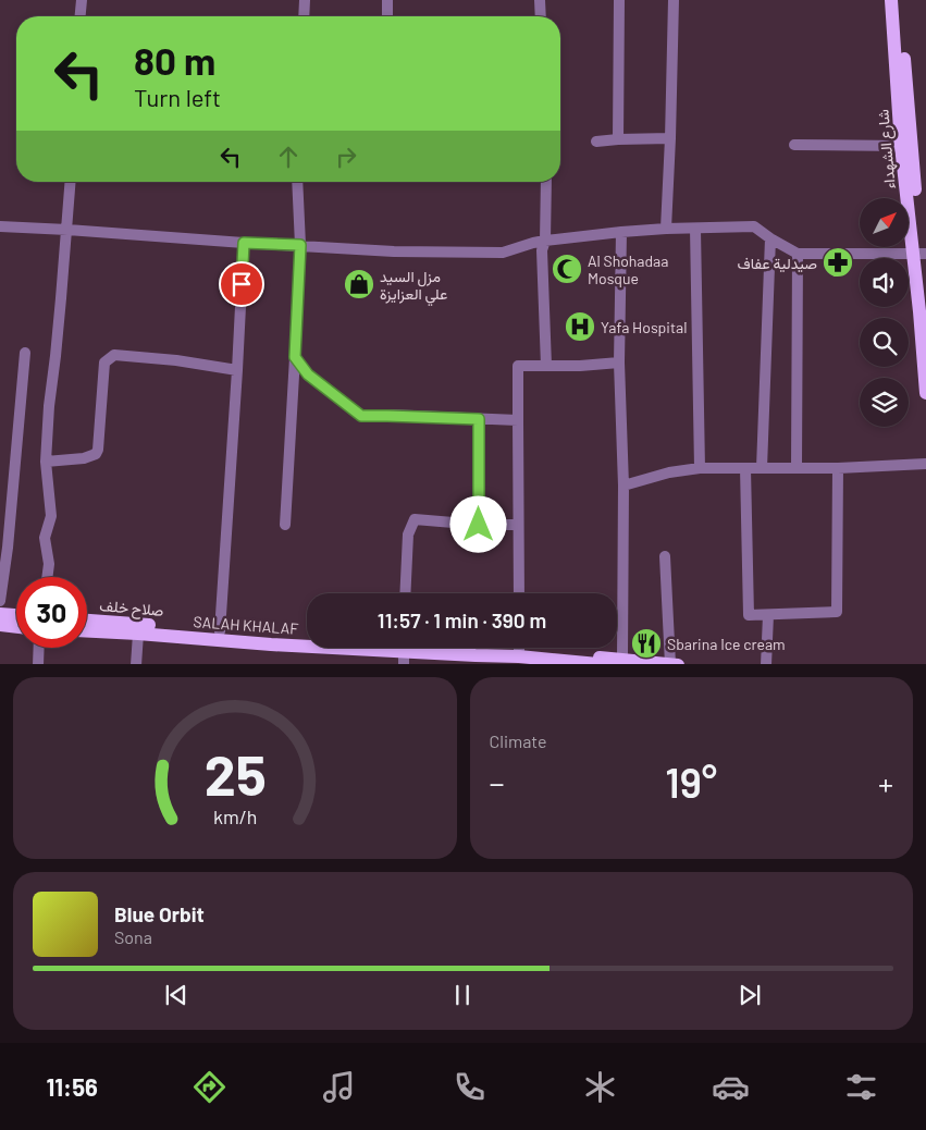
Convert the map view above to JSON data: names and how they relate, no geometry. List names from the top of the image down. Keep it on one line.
{"streets":{"main road":["شارع الشهداء","صلاح خلف","SALAH KHALAF"]},"places":{"pharmacy":["صيدلية عفاف"],"mosque":["Al Shohadaa Mosque"],"shop":["مزل السيد علي العزايزة"],"hospital":["Yafa Hospital"],"restaurant":["Sbarina Ice cream"]},"north":"top right","page":{"turn":["80 m","Turn left"],"limit":"30","trip":"11:57 · 1 min · 390 m","tile":"Climate","heat":["−","19°","+"],"song":["Blue Orbit","Sona"],"tabs":"11:56","gauge":["25","km/h"]}}
